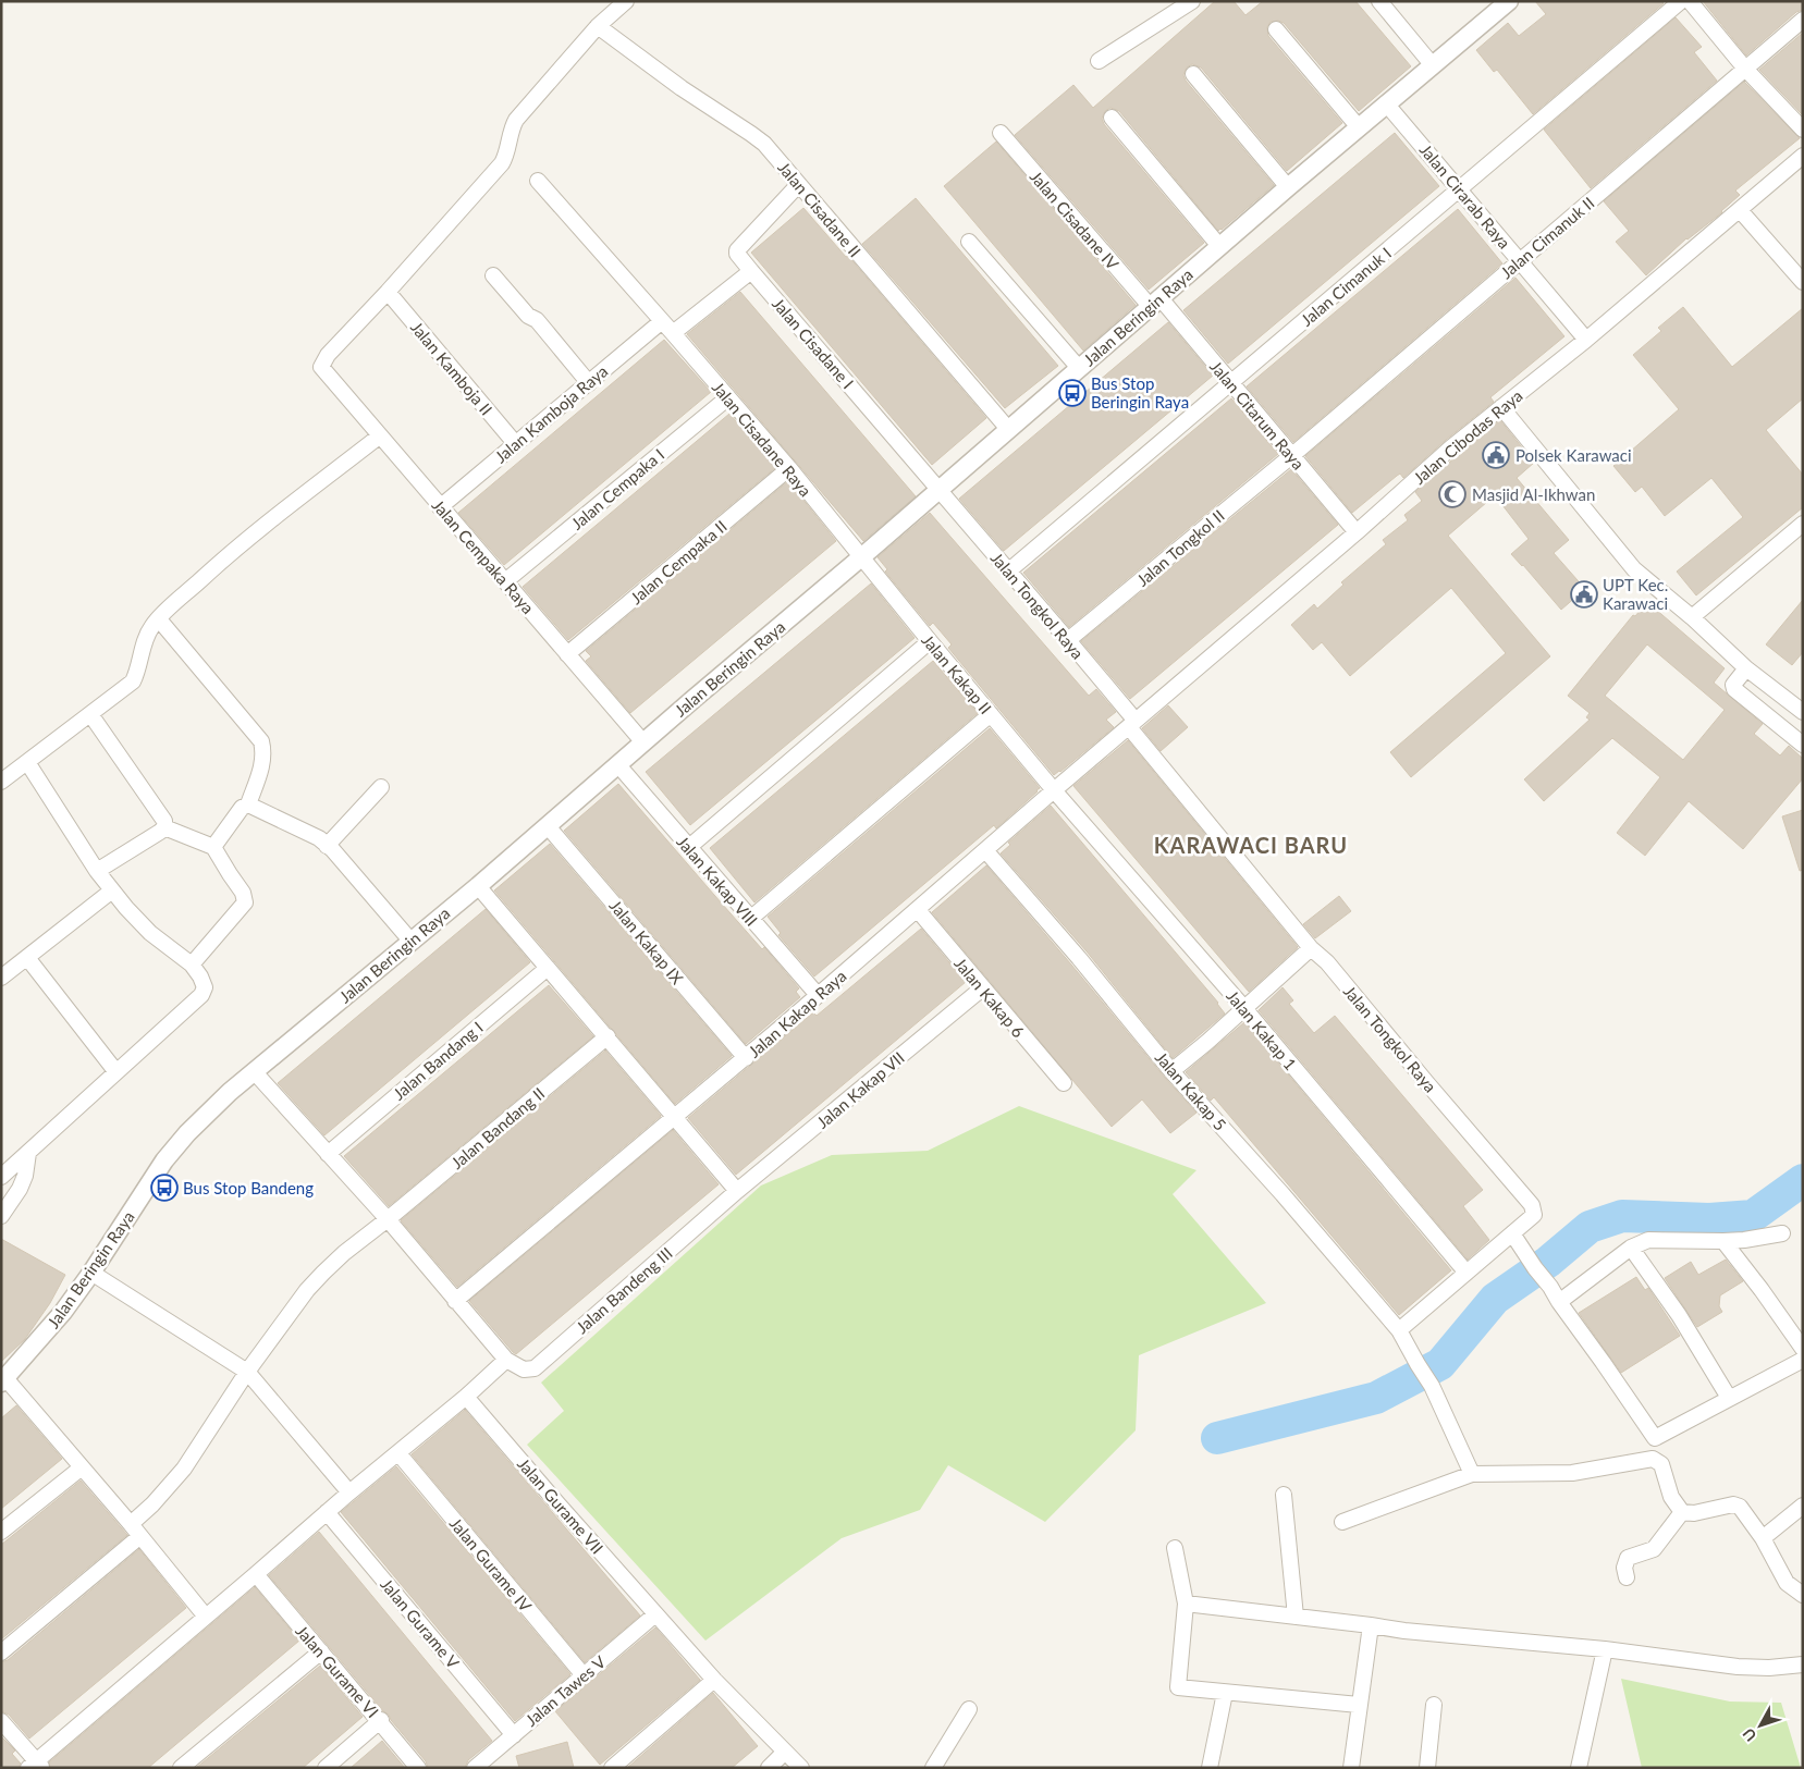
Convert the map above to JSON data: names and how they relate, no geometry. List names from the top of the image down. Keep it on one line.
{"streets":{"street":["Jalan Cirarab Raya","Jalan Cisadane II","Jalan Cisadane IV","Jalan Cimanuk II","Jalan Cimanuk I","Jalan Beringin Raya","Jalan Cisadane I","Jalan Kamboja II","Jalan Kamboja Raya","Jalan Citarum Raya","Jalan Cibodas Raya","Jalan Cisadane Raya","Jalan Cempaka I","Jalan Tongkol II","Jalan Cempaka Raya","Jalan Cempaka II","Jalan Tongkol Raya","Jalan Kakap II","Jalan Kakap VIII","Jalan Kakap IX","Jalan Kakap 6","Jalan Kakap Raya","Jalan Kakap 1","Jalan Bandang I","Jalan Kakap VII","Jalan Kakap 5","Jalan Bandang II","Jalan Bandeng III","Jalan Gurame VII","Jalan Gurame IV","Jalan Gurame V","Jalan Gurame VI","Jalan Tawes V"]},"crossings":[["Jalan Cirarab Raya","Jalan Cimanuk II"],["Jalan Cirarab Raya","Jalan Cimanuk I"],["Jalan Cirarab Raya","Jalan Beringin Raya"],["Jalan Cirarab Raya","Jalan Cibodas Raya"],["Jalan Cisadane II","Jalan Beringin Raya"],["Jalan Cisadane II","Jalan Cisadane I"],["Jalan Cisadane IV","Jalan Beringin Raya"],["Jalan Cisadane IV","Jalan Citarum Raya"],["Jalan Cimanuk II","Jalan Citarum Raya"],["Jalan Cimanuk II","Jalan Tongkol II"],["Jalan Cimanuk I","Jalan Citarum Raya"],["Jalan Cimanuk I","Jalan Tongkol Raya"],["Jalan Beringin Raya","Jalan Cisadane I"],["Jalan Beringin Raya","Jalan Citarum Raya"],["Jalan Beringin Raya","Jalan Cisadane Raya"],["Jalan Beringin Raya","Jalan Cempaka Raya"],["Jalan Beringin Raya","Jalan Tongkol Raya"],["Jalan Beringin Raya","Jalan Kakap II"],["Jalan Beringin Raya","Jalan Kakap VIII"],["Jalan Beringin Raya","Jalan Kakap IX"],["Jalan Cisadane I","Jalan Tongkol Raya"],["Jalan Kamboja II","Jalan Kamboja Raya"],["Jalan Kamboja II","Jalan Cempaka Raya"],["Jalan Kamboja Raya","Jalan Cisadane Raya"],["Jalan Kamboja Raya","Jalan Cempaka Raya"],["Jalan Citarum Raya","Jalan Cibodas Raya"],["Jalan Citarum Raya","Jalan Tongkol II"],["Jalan Cibodas Raya","Jalan Tongkol Raya"],["Jalan Cibodas Raya","Jalan Kakap Raya"],["Jalan Cisadane Raya","Jalan Cempaka I"],["Jalan Cisadane Raya","Jalan Cempaka II"],["Jalan Cisadane Raya","Jalan Kakap II"],["Jalan Cempaka I","Jalan Cempaka Raya"],["Jalan Tongkol II","Jalan Tongkol Raya"],["Jalan Cempaka Raya","Jalan Cempaka II"],["Jalan Tongkol Raya","Jalan Kakap Raya"],["Jalan Tongkol Raya","Jalan Kakap 1"],["Jalan Tongkol Raya","Jalan Kakap 5"],["Jalan Kakap II","Jalan Kakap Raya"],["Jalan Kakap II","Jalan Kakap 1"],["Jalan Kakap VIII","Jalan Kakap Raya"],["Jalan Kakap IX","Jalan Kakap Raya"],["Jalan Kakap 6","Jalan Kakap Raya"],["Jalan Kakap 6","Jalan Kakap VII"],["Jalan Kakap Raya","Jalan Kakap 1"],["Jalan Kakap Raya","Jalan Kakap 5"],["Jalan Kakap VII","Jalan Bandeng III"],["Jalan Gurame VII","Jalan Tawes V"],["Jalan Gurame IV","Jalan Tawes V"],["Jalan Gurame V","Jalan Tawes V"]],"districts":["KARAWACI BARU"],"places":{"bus stop":["Bus Stop Beringin Raya","Bus Stop Bandeng"],"public building":["Polsek Karawaci","UPT Kec. Karawaci"],"mosque":["Masjid Al-Ikhwan"]},"north":"bottom left"}
